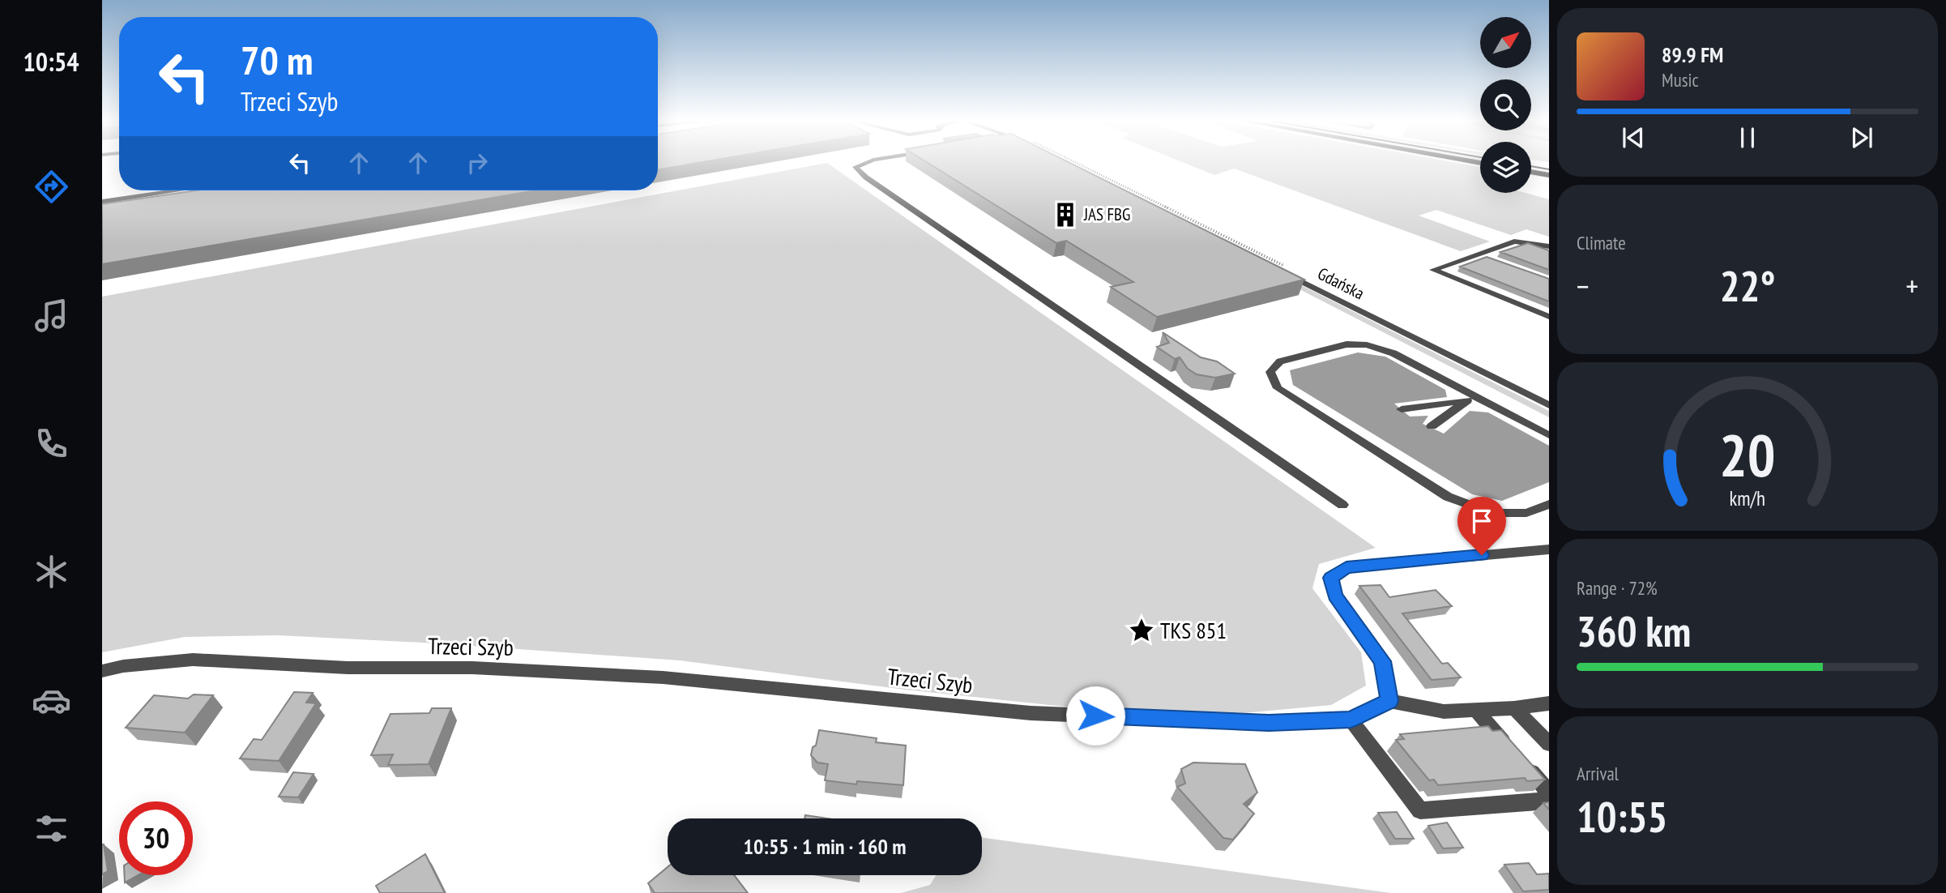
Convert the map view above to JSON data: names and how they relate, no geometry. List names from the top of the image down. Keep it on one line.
{"streets":{"street":["Gdańska","Trzeci Szyb"]},"places":{"building":["JAS FBG"],"place":["TKS 851"]},"north":"top right","page":{"tabs":"10:54","turn":["70 m","Trzeci Szyb"],"song":["89.9 FM","Music"],"tile":["Climate",["Range · 72%","360 km"],["Arrival","10:55"]],"heat":["−","22°","+"],"limit":"30","trip":"10:55 · 1 min · 160 m","gauge":["20","km/h"]}}
